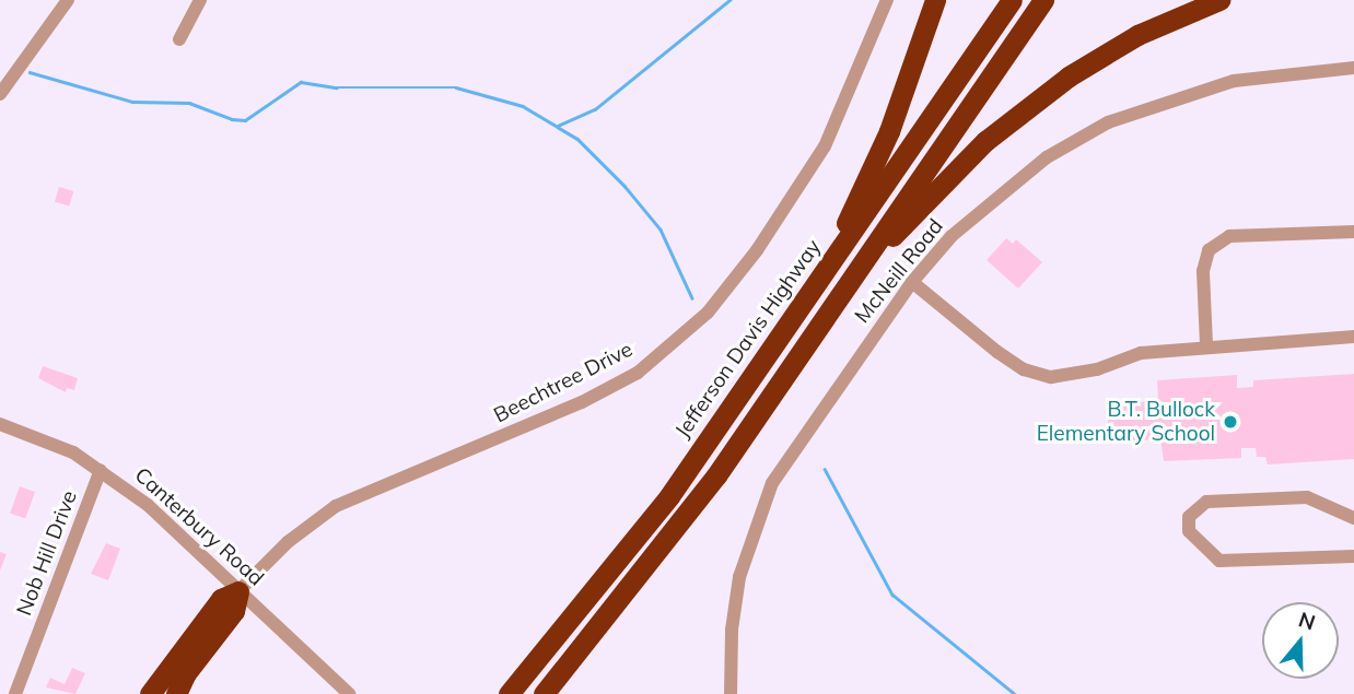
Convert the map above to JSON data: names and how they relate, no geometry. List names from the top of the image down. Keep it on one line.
{"streets":{"highway":["Jefferson Davis Highway"],"street":["McNeill Road","Beechtree Drive","Canterbury Road","Nob Hill Drive"]},"crossings":[["Beechtree Drive","Canterbury Road"],["Canterbury Road","Nob Hill Drive"]],"places":["B.T. Bullock Elementary School"],"north":"top"}
